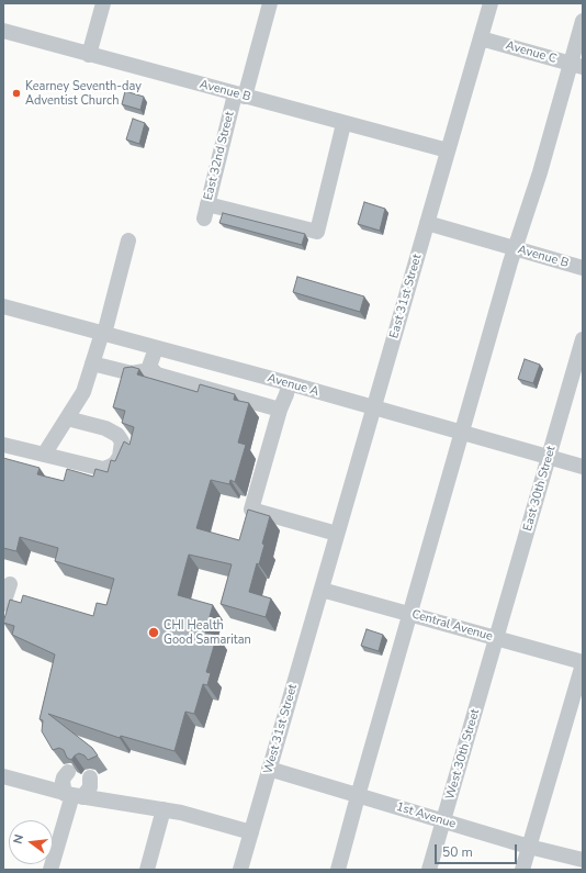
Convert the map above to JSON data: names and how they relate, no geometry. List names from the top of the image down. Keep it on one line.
{"streets":{"street":["Avenue C","Avenue B","East 32nd Street","East 31st Street","Avenue A","East 30th Street","Central Avenue","West 31st Street","West 30th Street","1st Avenue"]},"crossings":[["Avenue C","East 31st Street"],["Avenue B","East 32nd Street"],["Avenue B","East 31st Street"],["East 31st Street","Avenue A"],["East 31st Street","Central Avenue"],["East 31st Street","West 31st Street"],["Avenue A","East 30th Street"],["East 30th Street","Central Avenue"],["East 30th Street","West 30th Street"],["Central Avenue","West 31st Street"],["Central Avenue","West 30th Street"],["West 31st Street","1st Avenue"],["West 30th Street","1st Avenue"]],"places":["Kearney Seventh-day Adventist Church","CHI Health Good Samaritan"],"scale_bar":"50 m","north":"left"}
